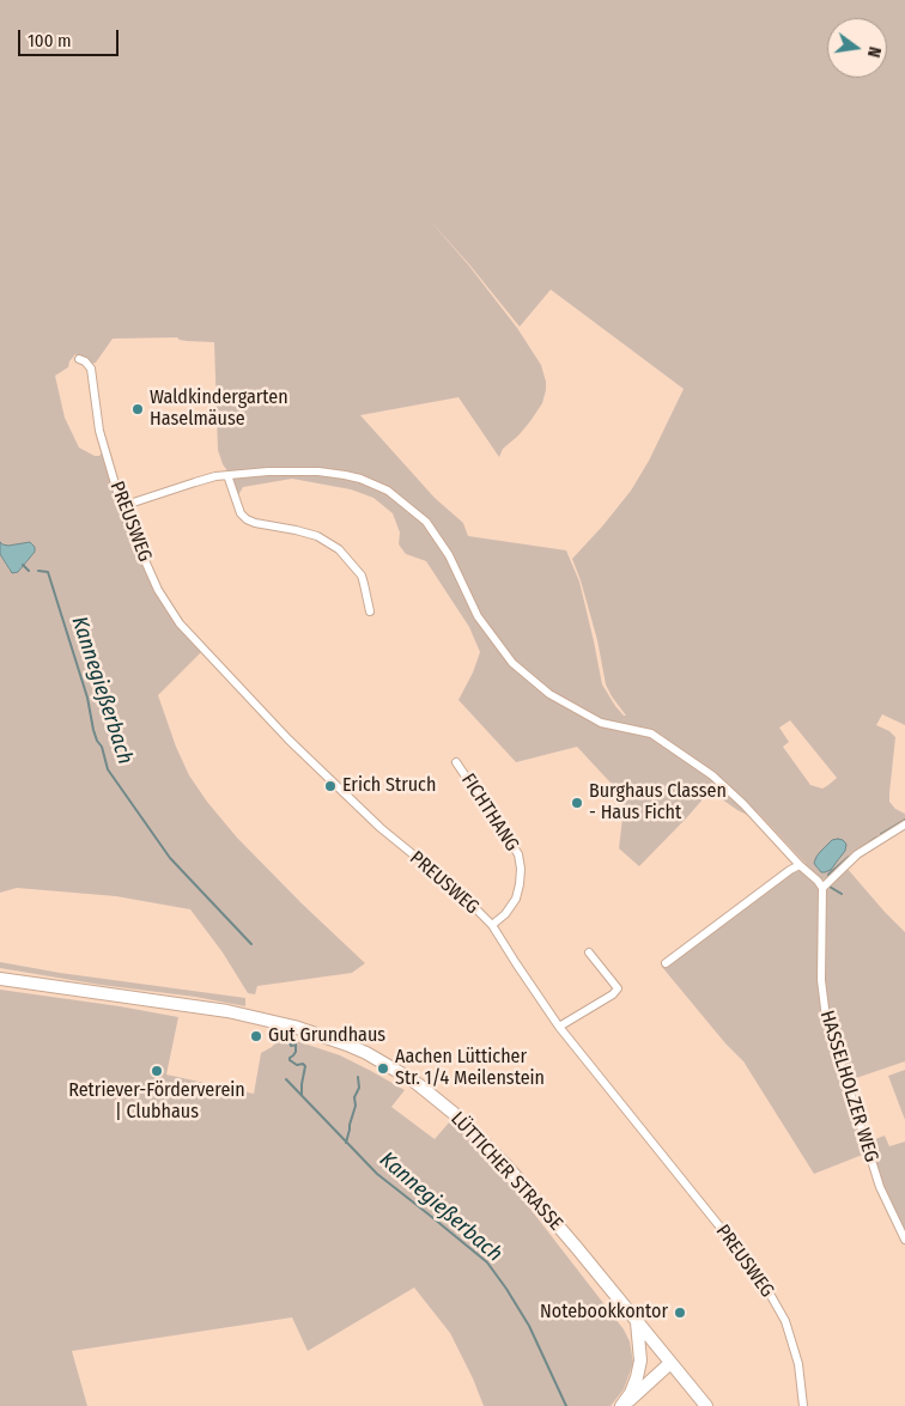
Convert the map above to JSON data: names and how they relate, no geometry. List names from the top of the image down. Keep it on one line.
{"streets":{"main road":["LÜTTICHER STRASSE"],"street":["PREUSWEG","FICHTHANG","HASSELHOLZER WEG"]},"crossings":[["PREUSWEG","FICHTHANG"]],"water":["Kannegießerbach"],"places":["Waldkindergarten Haselmäuse","Erich Struch","Burghaus Classen - Haus Ficht","Gut Grundhaus","Aachen Lütticher Str. 1/4 Meilenstein","Retriever-Förderverein | Clubhaus","Notebookkontor"],"scale_bar":"100 m","north":"right"}
